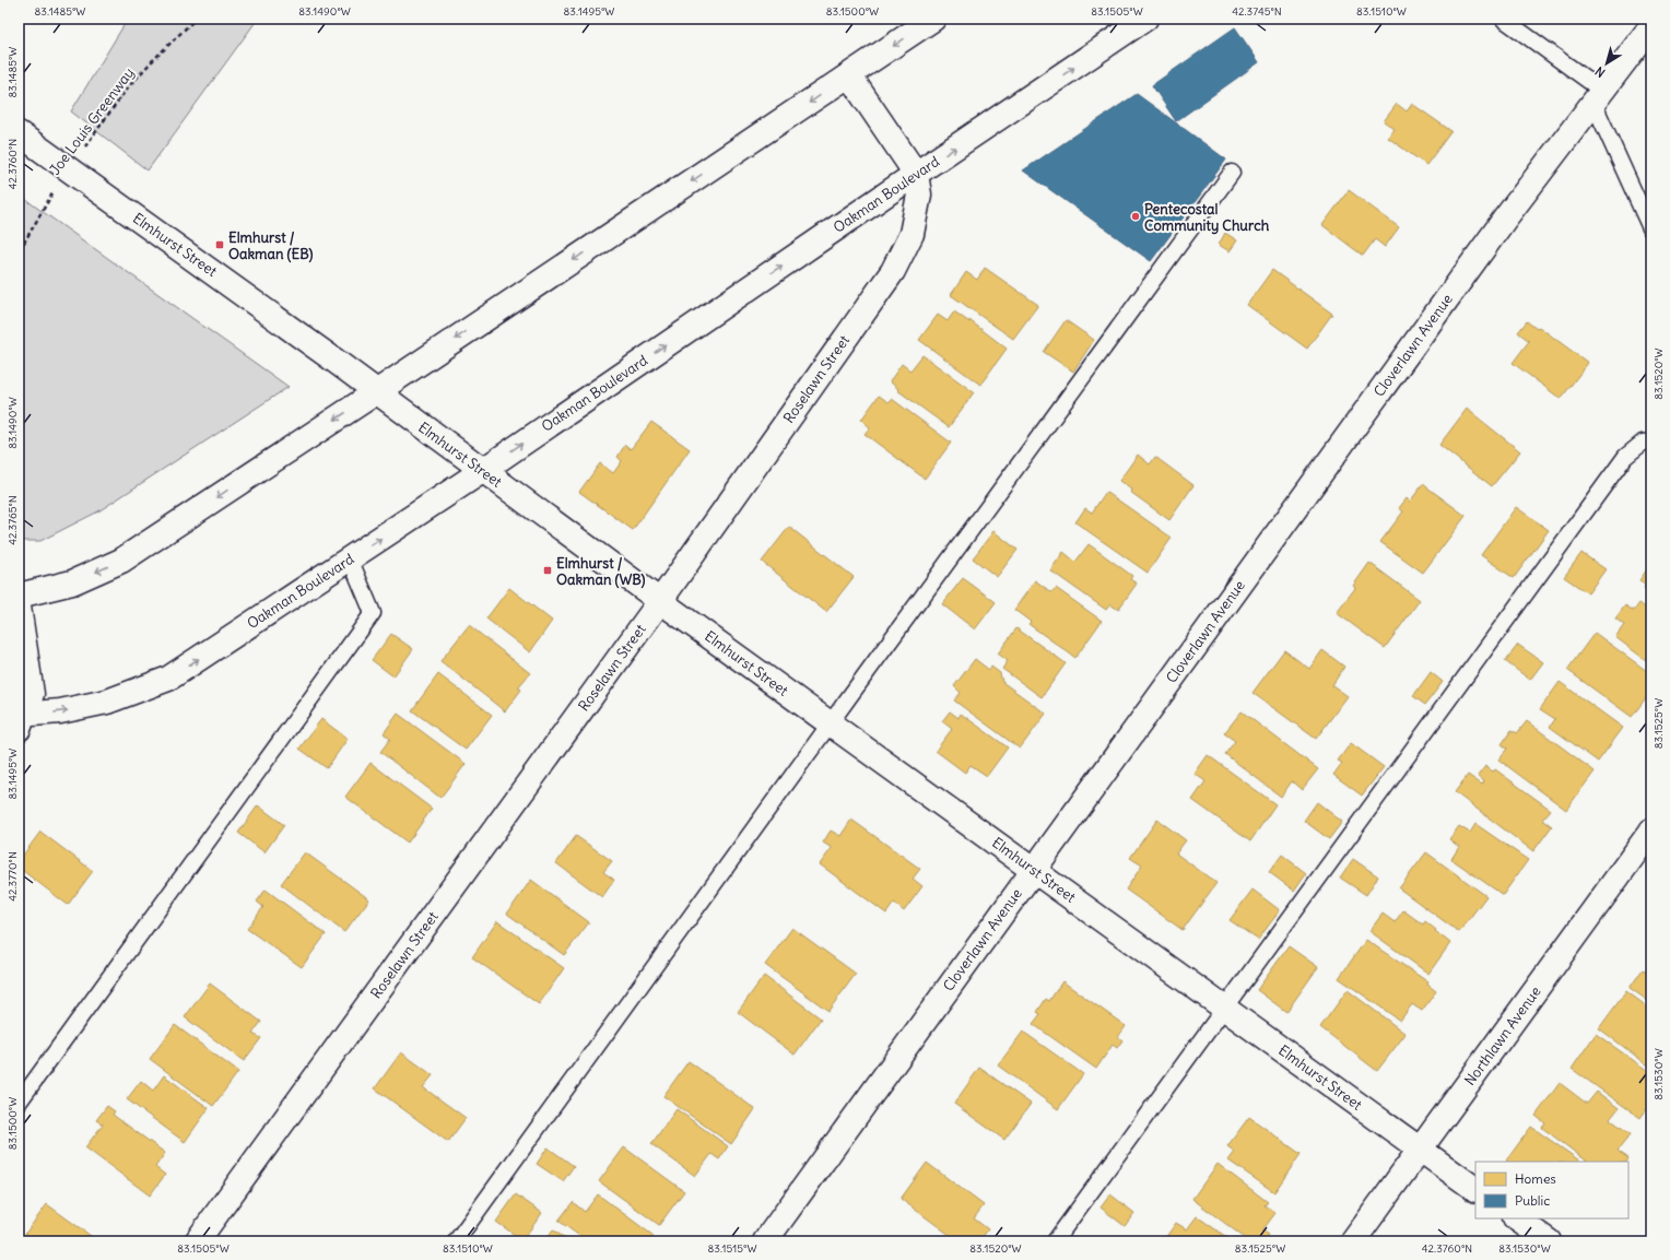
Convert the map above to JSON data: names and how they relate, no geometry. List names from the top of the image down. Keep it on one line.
{"streets":{"street":["Oakman Boulevard","Elmhurst Street","Cloverlawn Avenue","Roselawn Street","Northlawn Avenue"],"path":["Joe Louis Greenway"]},"crossings":[["Joe Louis Greenway","Elmhurst Street"],["Oakman Boulevard","Elmhurst Street"],["Oakman Boulevard","Roselawn Street"],["Elmhurst Street","Cloverlawn Avenue"],["Elmhurst Street","Roselawn Street"],["Elmhurst Street","Northlawn Avenue"]],"places":{"other":["Pentecostal Community Church"],"transit":["Elmhurst / Oakman (EB)","Elmhurst / Oakman (WB)"]},"legend":["Homes","Public"],"north":"bottom left","coordinates":["83.1485°W","83.1490°W","83.1495°W","83.1500°W","83.1505°W","42.3745°N","83.1510°W","42.3760°N","83.1520°W","42.3765°N","83.1525°W","42.3770°N","83.1530°W","83.1515°W"]}
